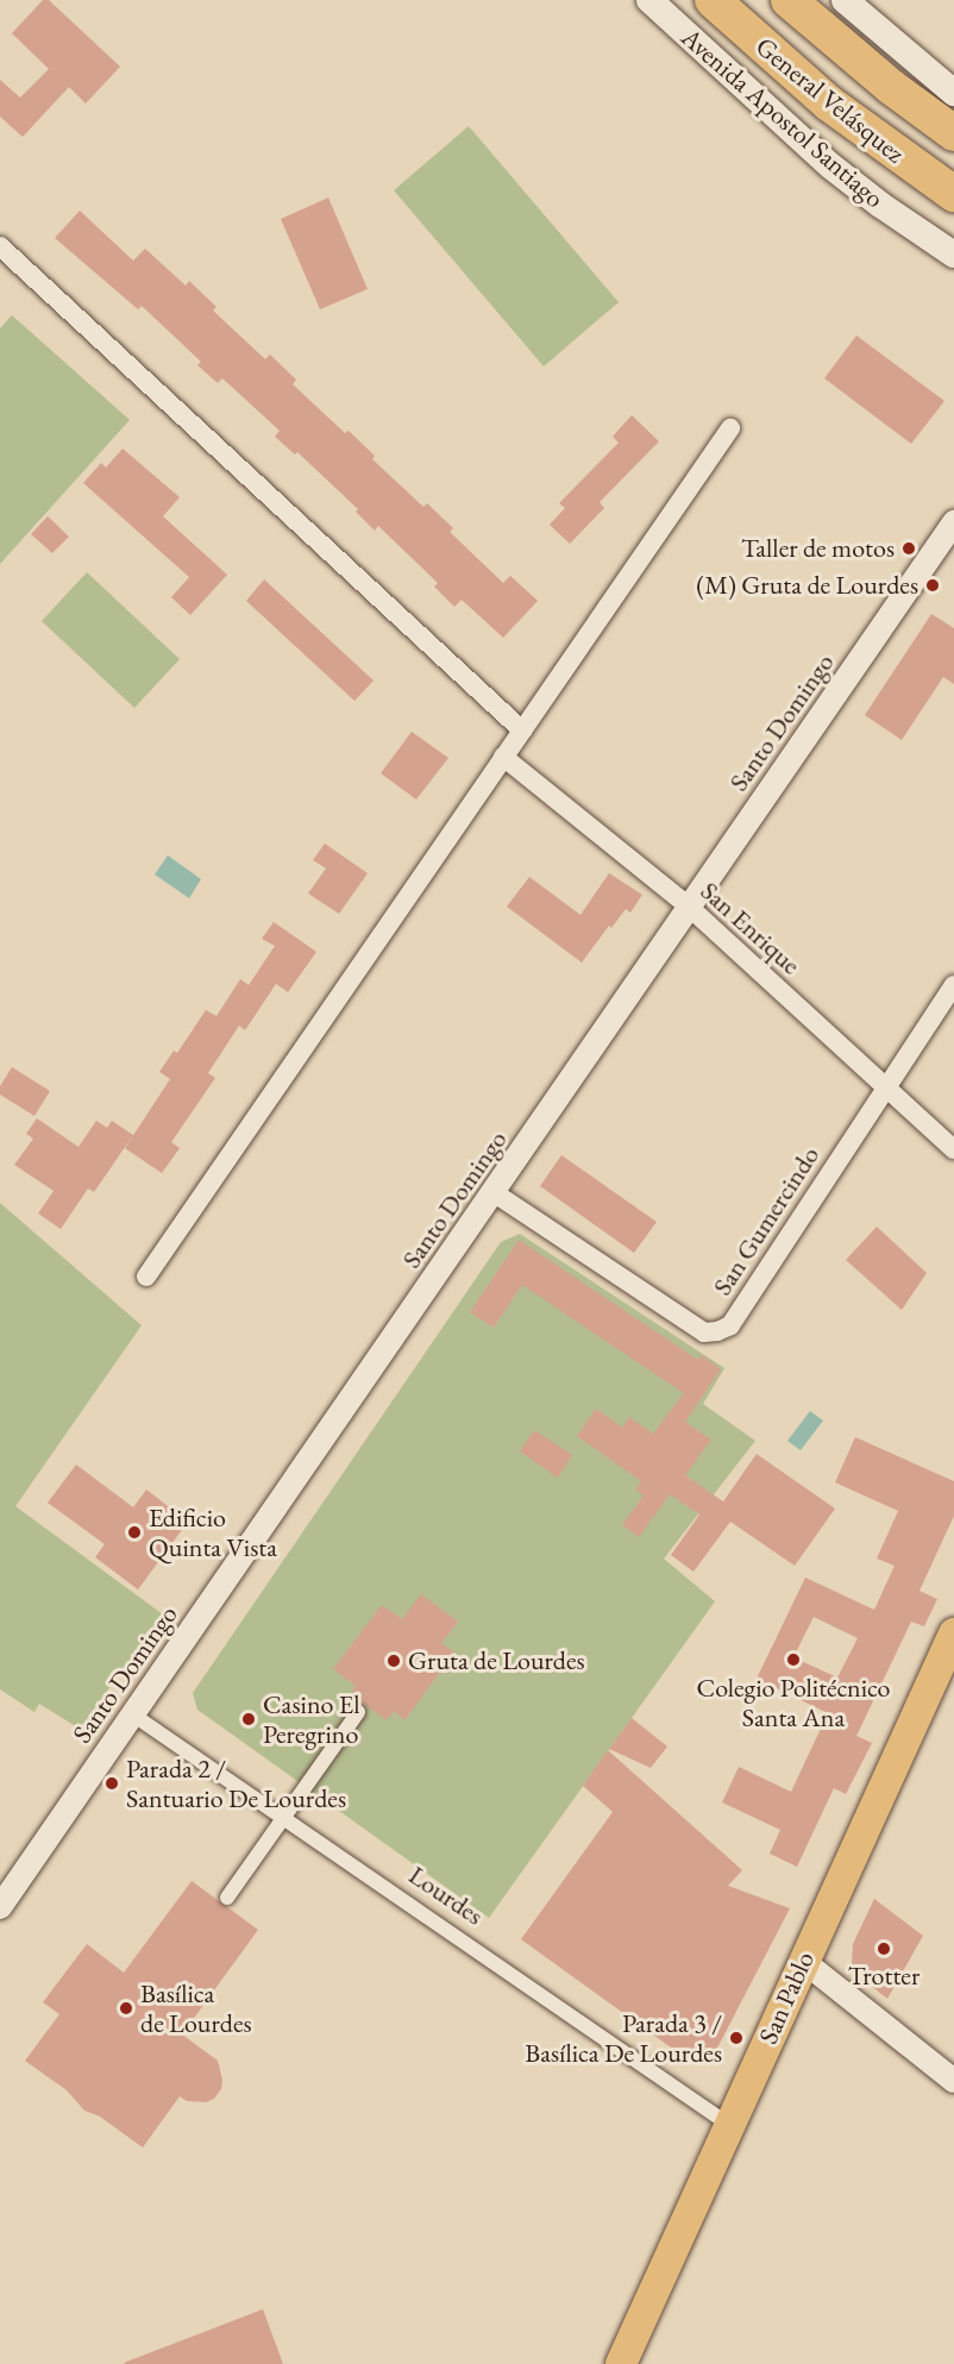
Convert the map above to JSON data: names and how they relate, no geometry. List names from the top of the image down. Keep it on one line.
{"streets":{"highway":["General Velásquez"],"main road":["Avenida Apostol Santiago","San Pablo"],"street":["Santo Domingo","San Enrique","San Gumercindo","Lourdes"]},"crossings":[["Santo Domingo","San Enrique"],["Santo Domingo","San Gumercindo"],["Santo Domingo","Lourdes"],["San Enrique","San Gumercindo"],["Lourdes","San Pablo"]],"places":["Taller de motos","(M) Gruta de Lourdes","Edificio Quinta Vista","Colegio Politécnico Santa Ana","Gruta de Lourdes","Casino El Peregrino","Parada 2 / Santuario De Lourdes","Trotter","Basílica de Lourdes","Parada 3 / Basílica De Lourdes"]}
